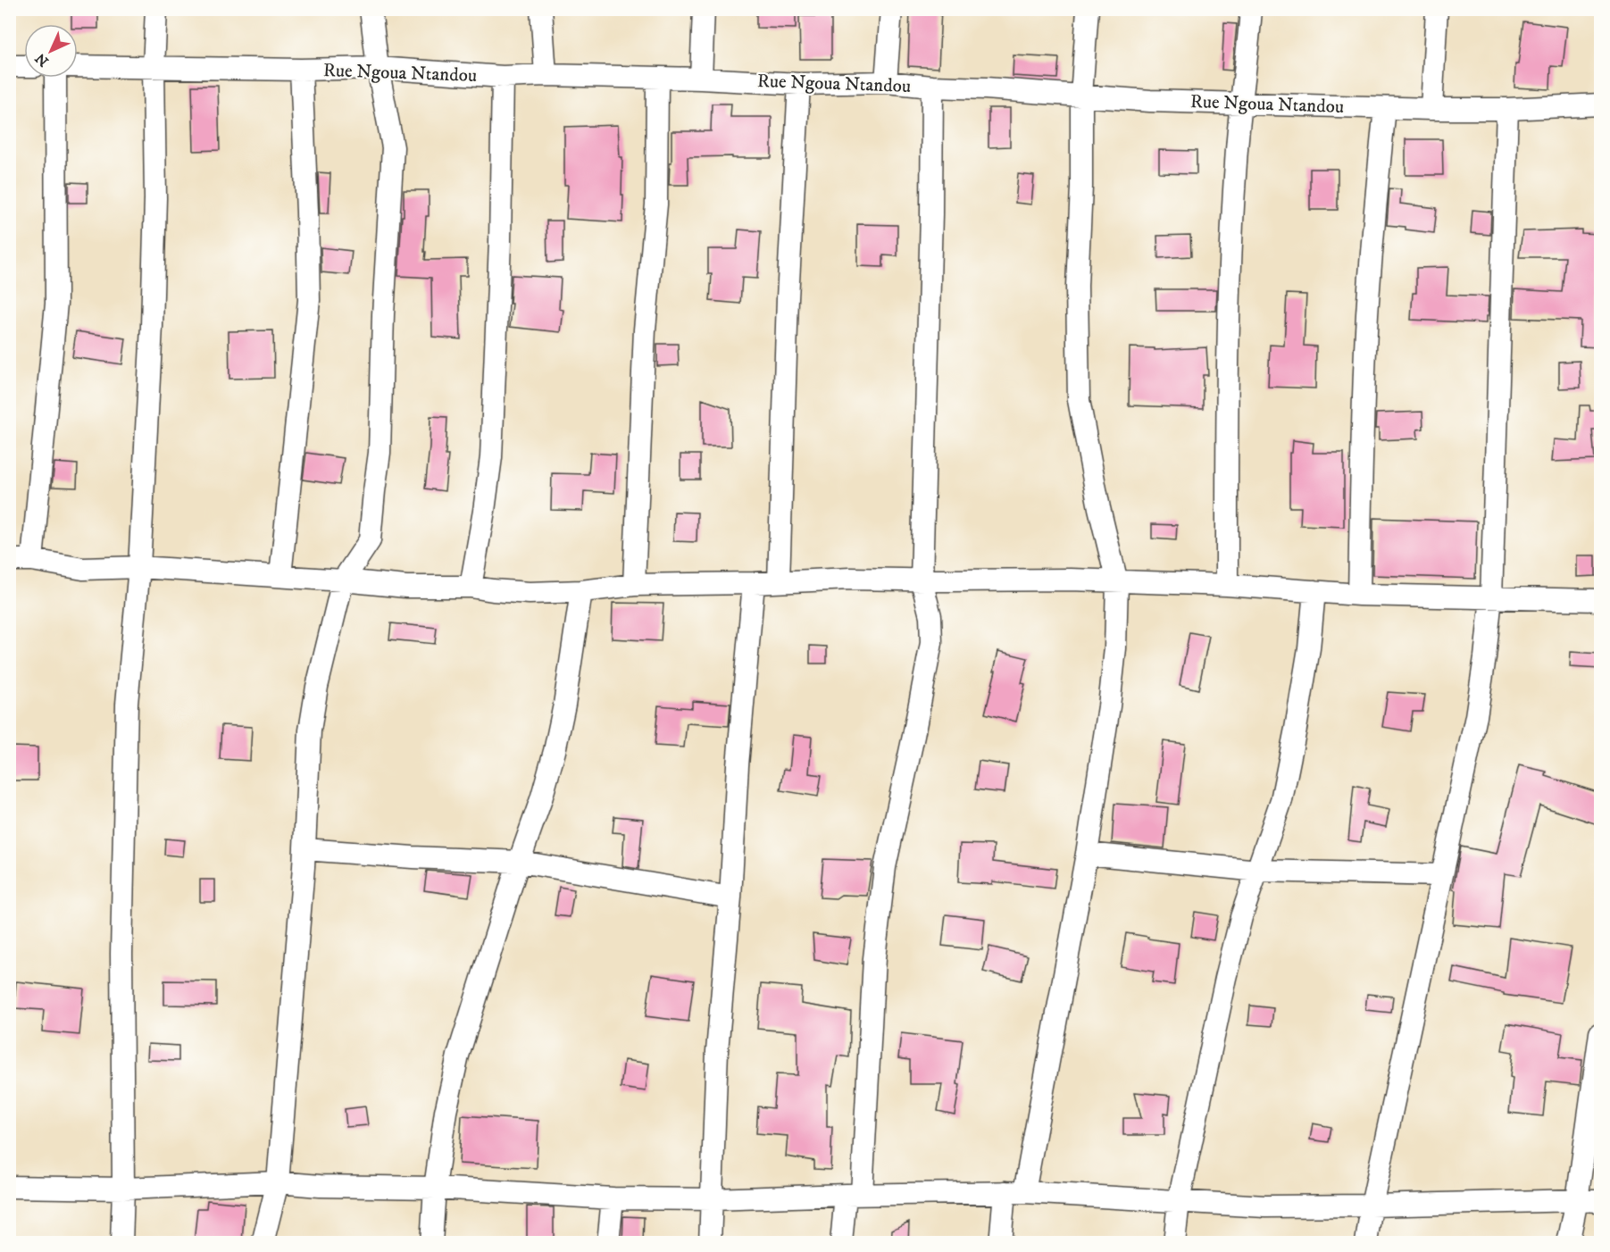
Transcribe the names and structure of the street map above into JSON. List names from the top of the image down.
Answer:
{
  "streets": {
    "street": ["Rue Ngoua Ntandou"]
  },
  "north": "bottom left"
}
